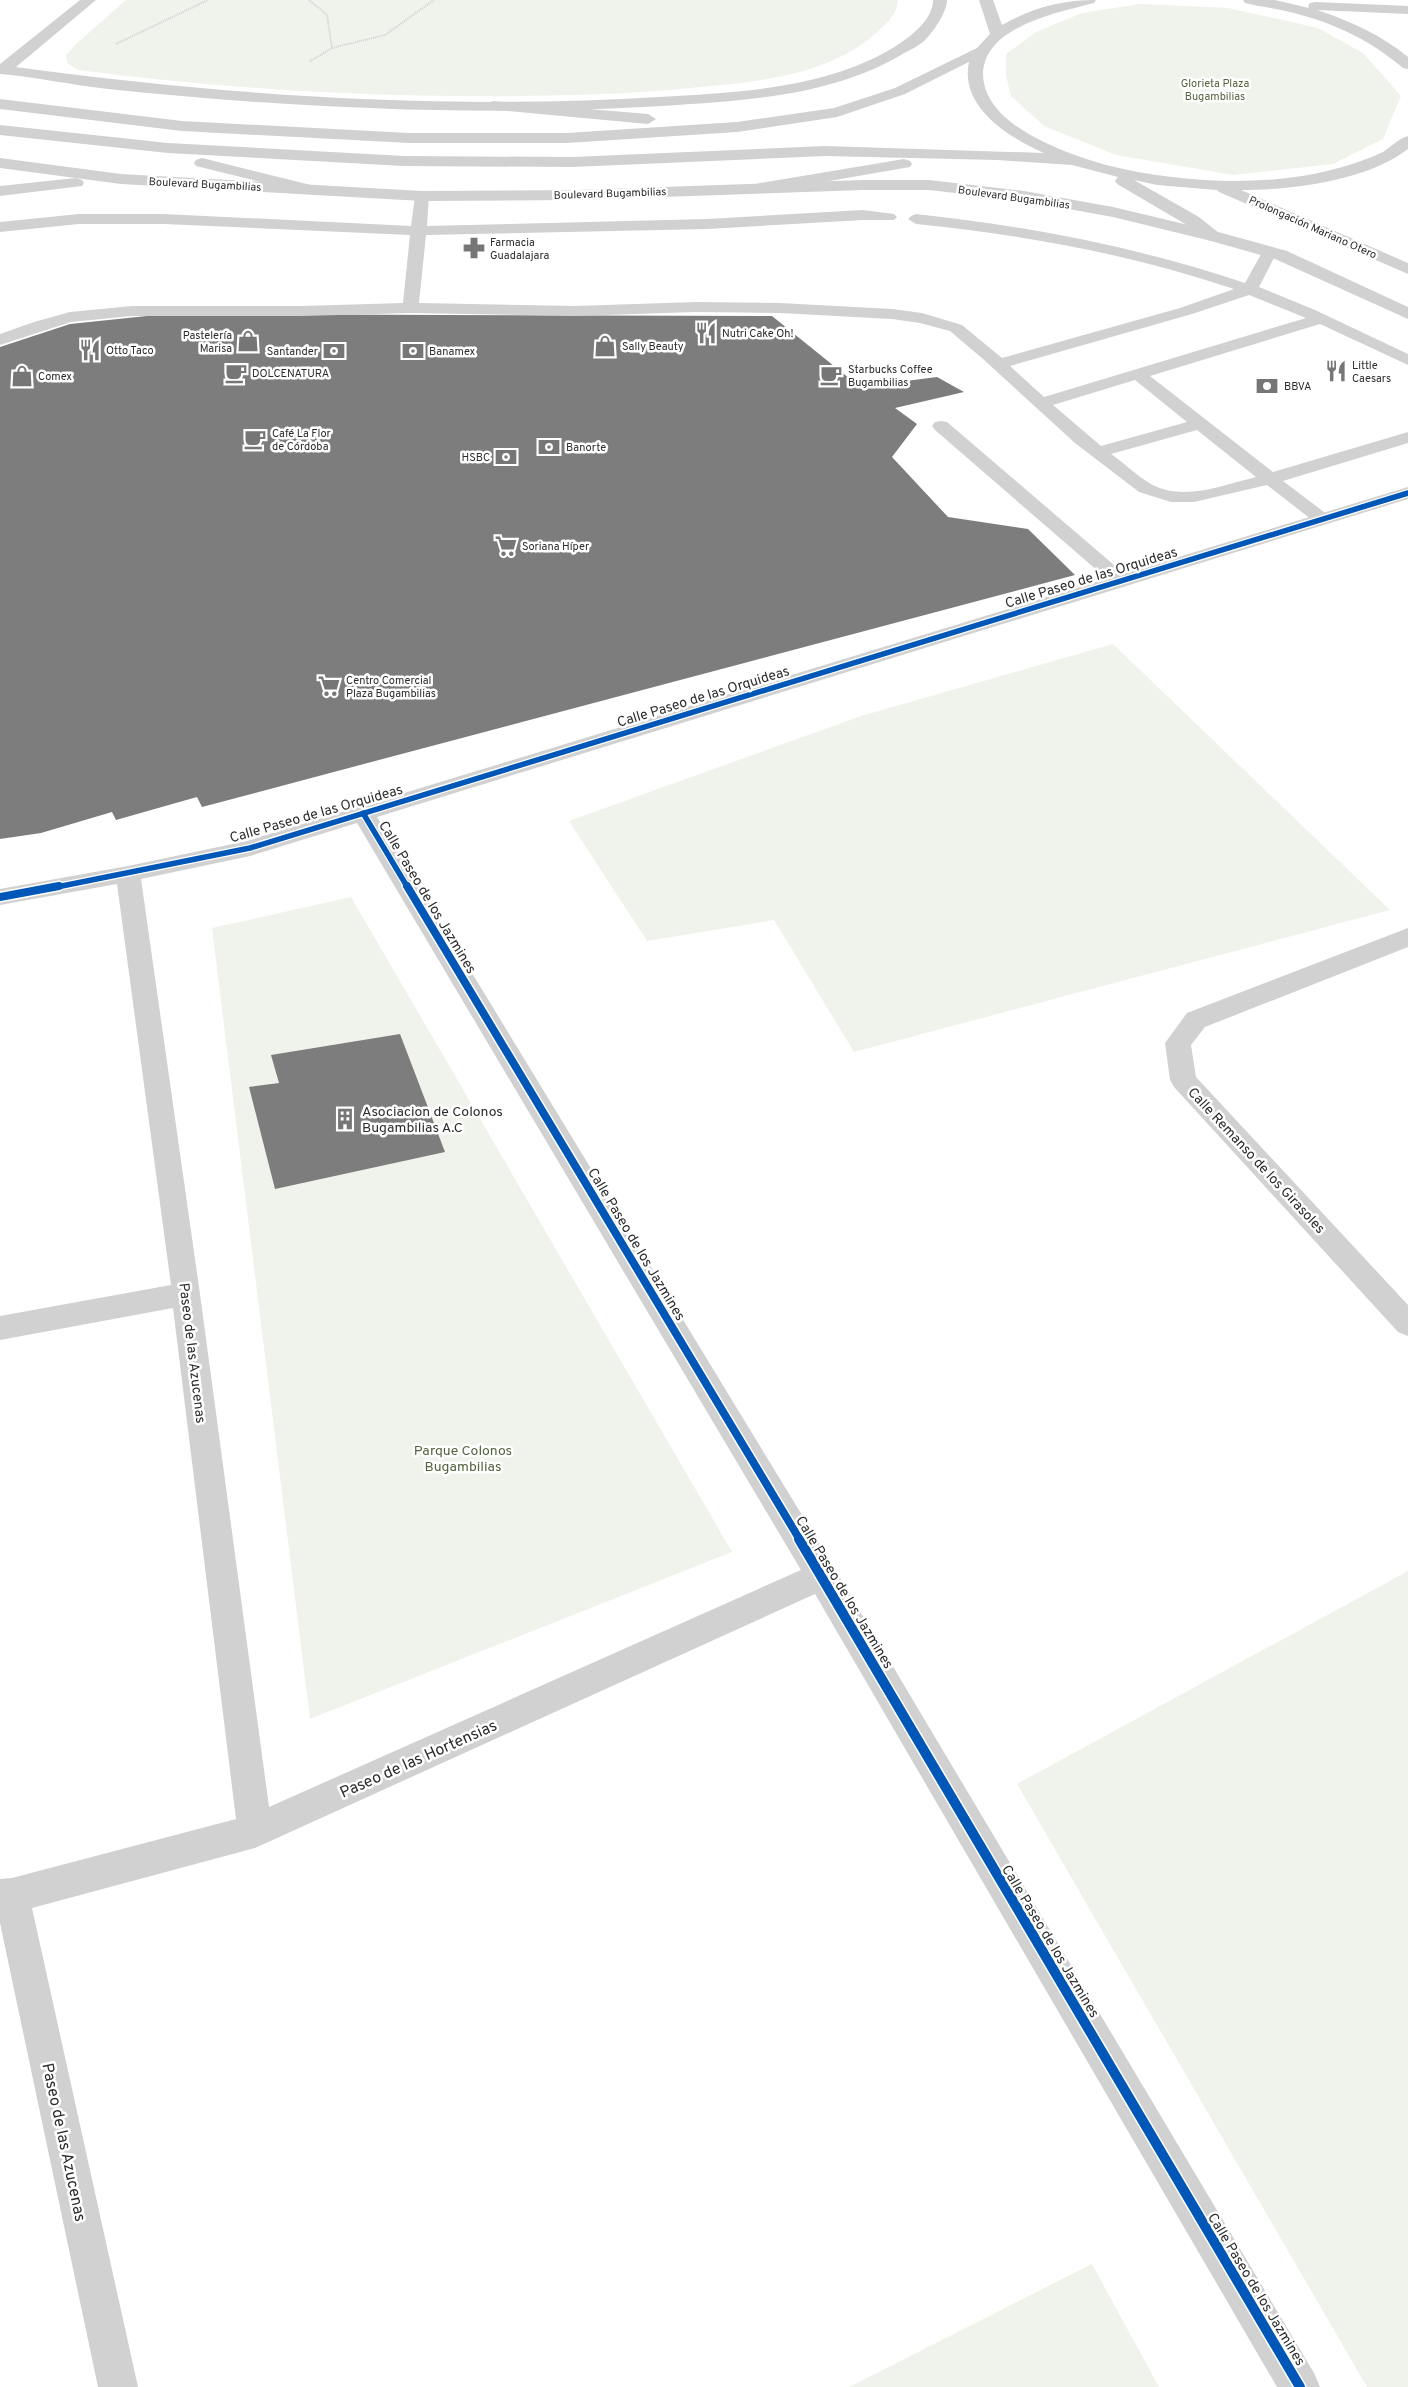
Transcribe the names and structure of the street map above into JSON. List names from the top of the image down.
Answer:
{
  "streets": {
    "street": [
      "Boulevard Bugambilias",
      "Prolongación Mariano Otero",
      "Calle Paseo de las Orquideas",
      "Calle Paseo de los Jazmines",
      "Calle Remanso de los Girasoles",
      "Paseo de las Azucenas",
      "Paseo de las Hortensias"
    ]
  },
  "crossings": [
    ["Calle Paseo de las Orquideas", "Calle Paseo de los Jazmines"],
    ["Calle Paseo de las Orquideas", "Paseo de las Azucenas"],
    ["Calle Paseo de los Jazmines", "Paseo de las Hortensias"],
    ["Paseo de las Azucenas", "Paseo de las Hortensias"]
  ],
  "parks": ["Glorieta Plaza Bugambilias", "Parque Colonos Bugambilias"],
  "places": {
    "pharmacy": ["Farmacia Guadalajara"],
    "restaurant": ["Nutri Cake Oh!", "Otto Taco", "Little Caesars"],
    "shop": ["Pastelería Marisa", "Sally Beauty", "Comex"],
    "bank": [
      "Santander",
      "Banamex",
      "BBVA",
      "Banorte",
      "HSBC"
    ],
    "cafe": ["DOLCENATURA", "Starbucks Coffee Bugambilias", "Café La Flor de Córdoba"],
    "supermarket": ["Soriana Híper", "Centro Comercial Plaza Bugambilias"],
    "building": ["Asociacion de Colonos Bugambilias A.C"]
  }
}
